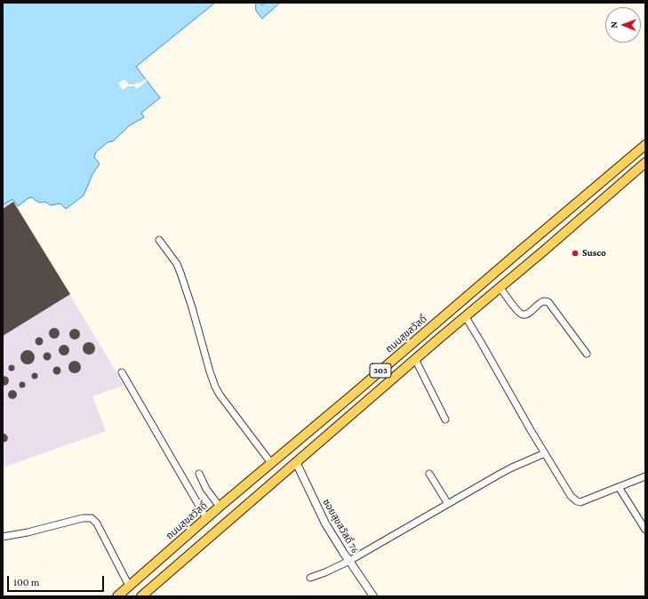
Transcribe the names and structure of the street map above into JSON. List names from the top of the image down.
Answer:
{
  "streets": {
    "main road": ["ถนนสุขสวัสดิ์", "303"],
    "street": ["ซอยสุขสวัสดิ์ 76"]
  },
  "crossings": [
    ["303", "ซอยสุขสวัสดิ์ 76"]
  ],
  "places": ["Susco"],
  "scale_bar": "100 m",
  "north": "left"
}
